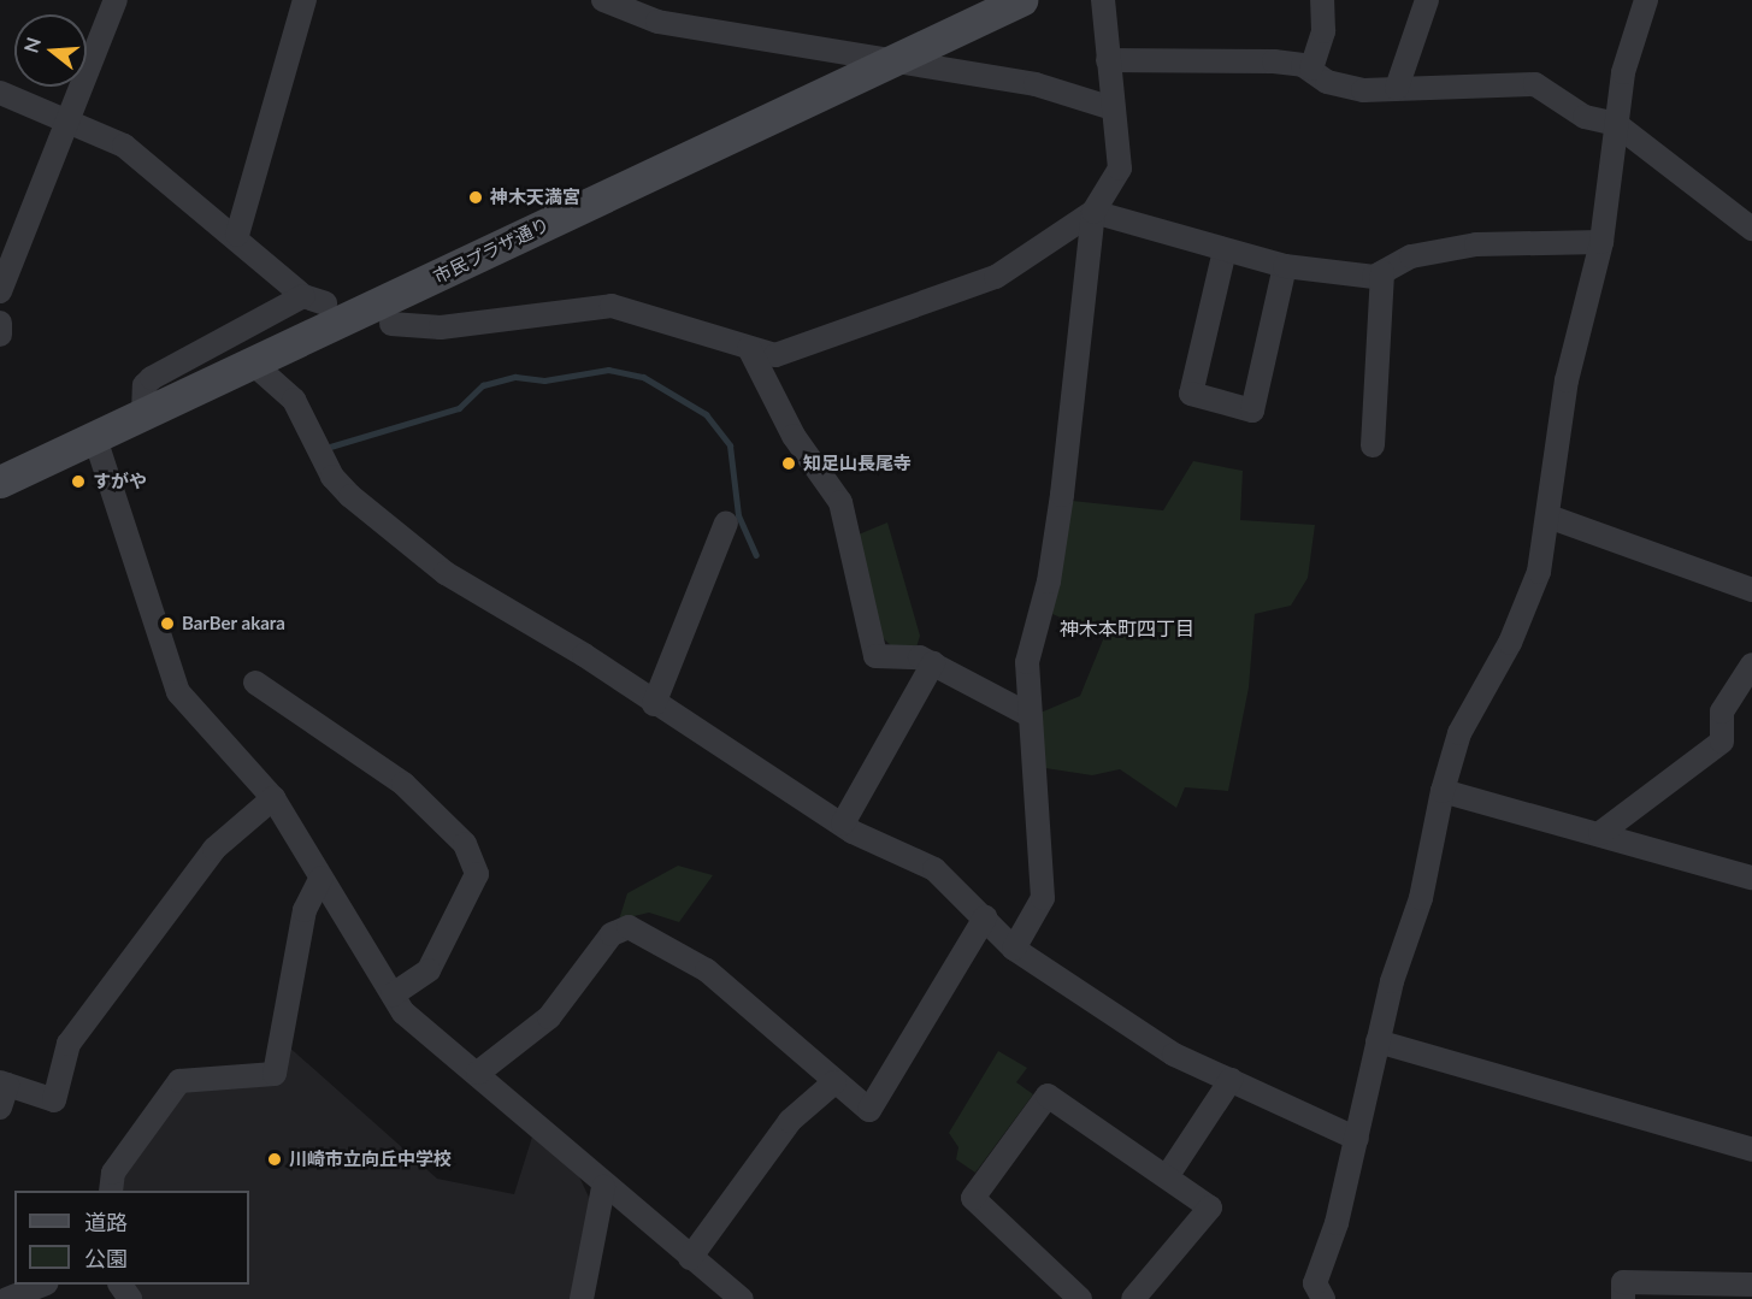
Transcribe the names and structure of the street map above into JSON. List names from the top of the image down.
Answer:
{
  "streets": {
    "street": ["市民プラザ通り"]
  },
  "districts": ["神木本町四丁目"],
  "places": [
    "神木天満宮",
    "知足山長尾寺",
    "すがや",
    "BarBer akara",
    "川崎市立向丘中学校"
  ],
  "legend": ["道路", "公園"],
  "north": "left"
}
